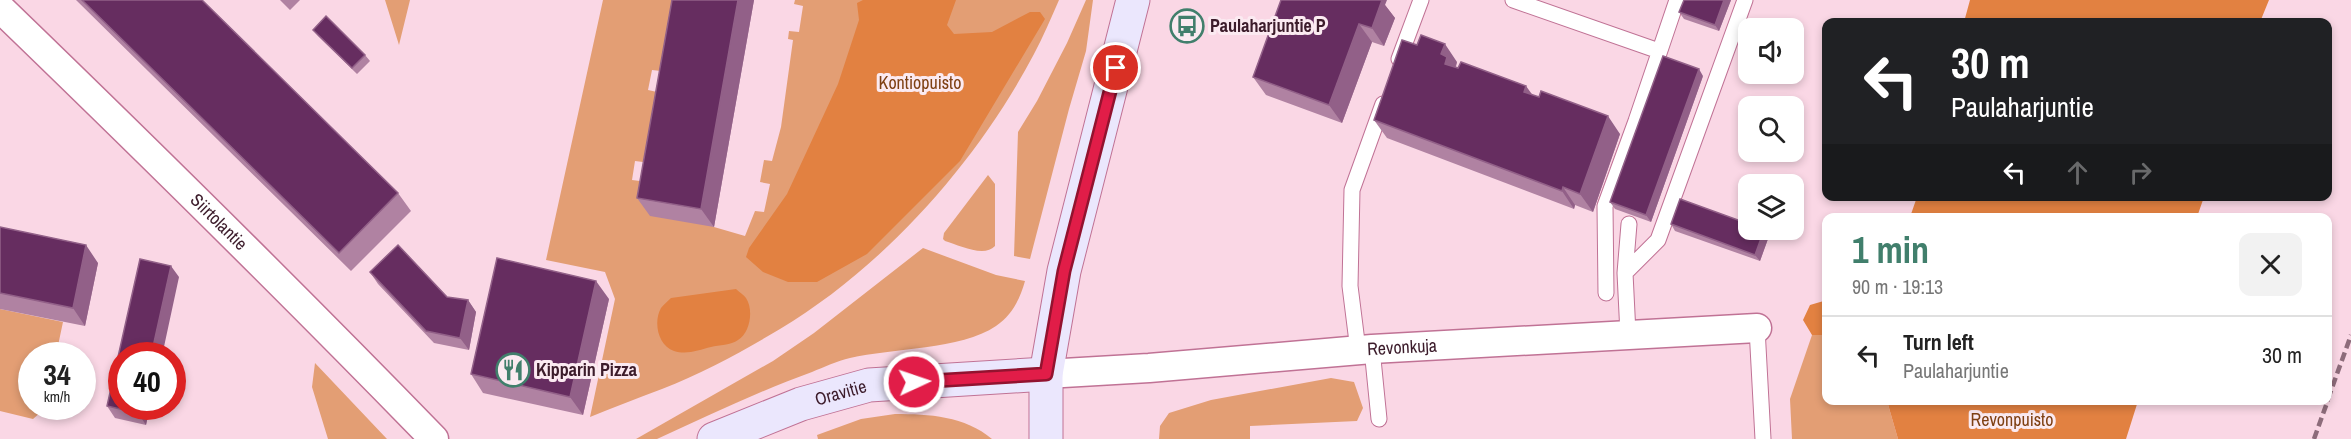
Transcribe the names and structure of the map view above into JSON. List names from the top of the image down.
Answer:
{
  "streets": {
    "street": ["Siirtolantie", "Revonkuja", "Oravitie"]
  },
  "crossings": [
    ["Revonkuja", "Oravitie"]
  ],
  "parks": ["Kontiopuisto", "Revonpuisto"],
  "places": {
    "bus stop": ["Paulaharjuntie P"],
    "restaurant": ["Kipparin Pizza"]
  },
  "page": {
    "turn": ["30 m", "Paulaharjuntie"],
    "heading": ["1 min", "90 m · 19:13"],
    "list": [
      {
        "name": "Turn left",
        "note": "Paulaharjuntie",
        "value": "30 m"
      }
    ],
    "speed": "34 km/h",
    "limit": "40"
  }
}
